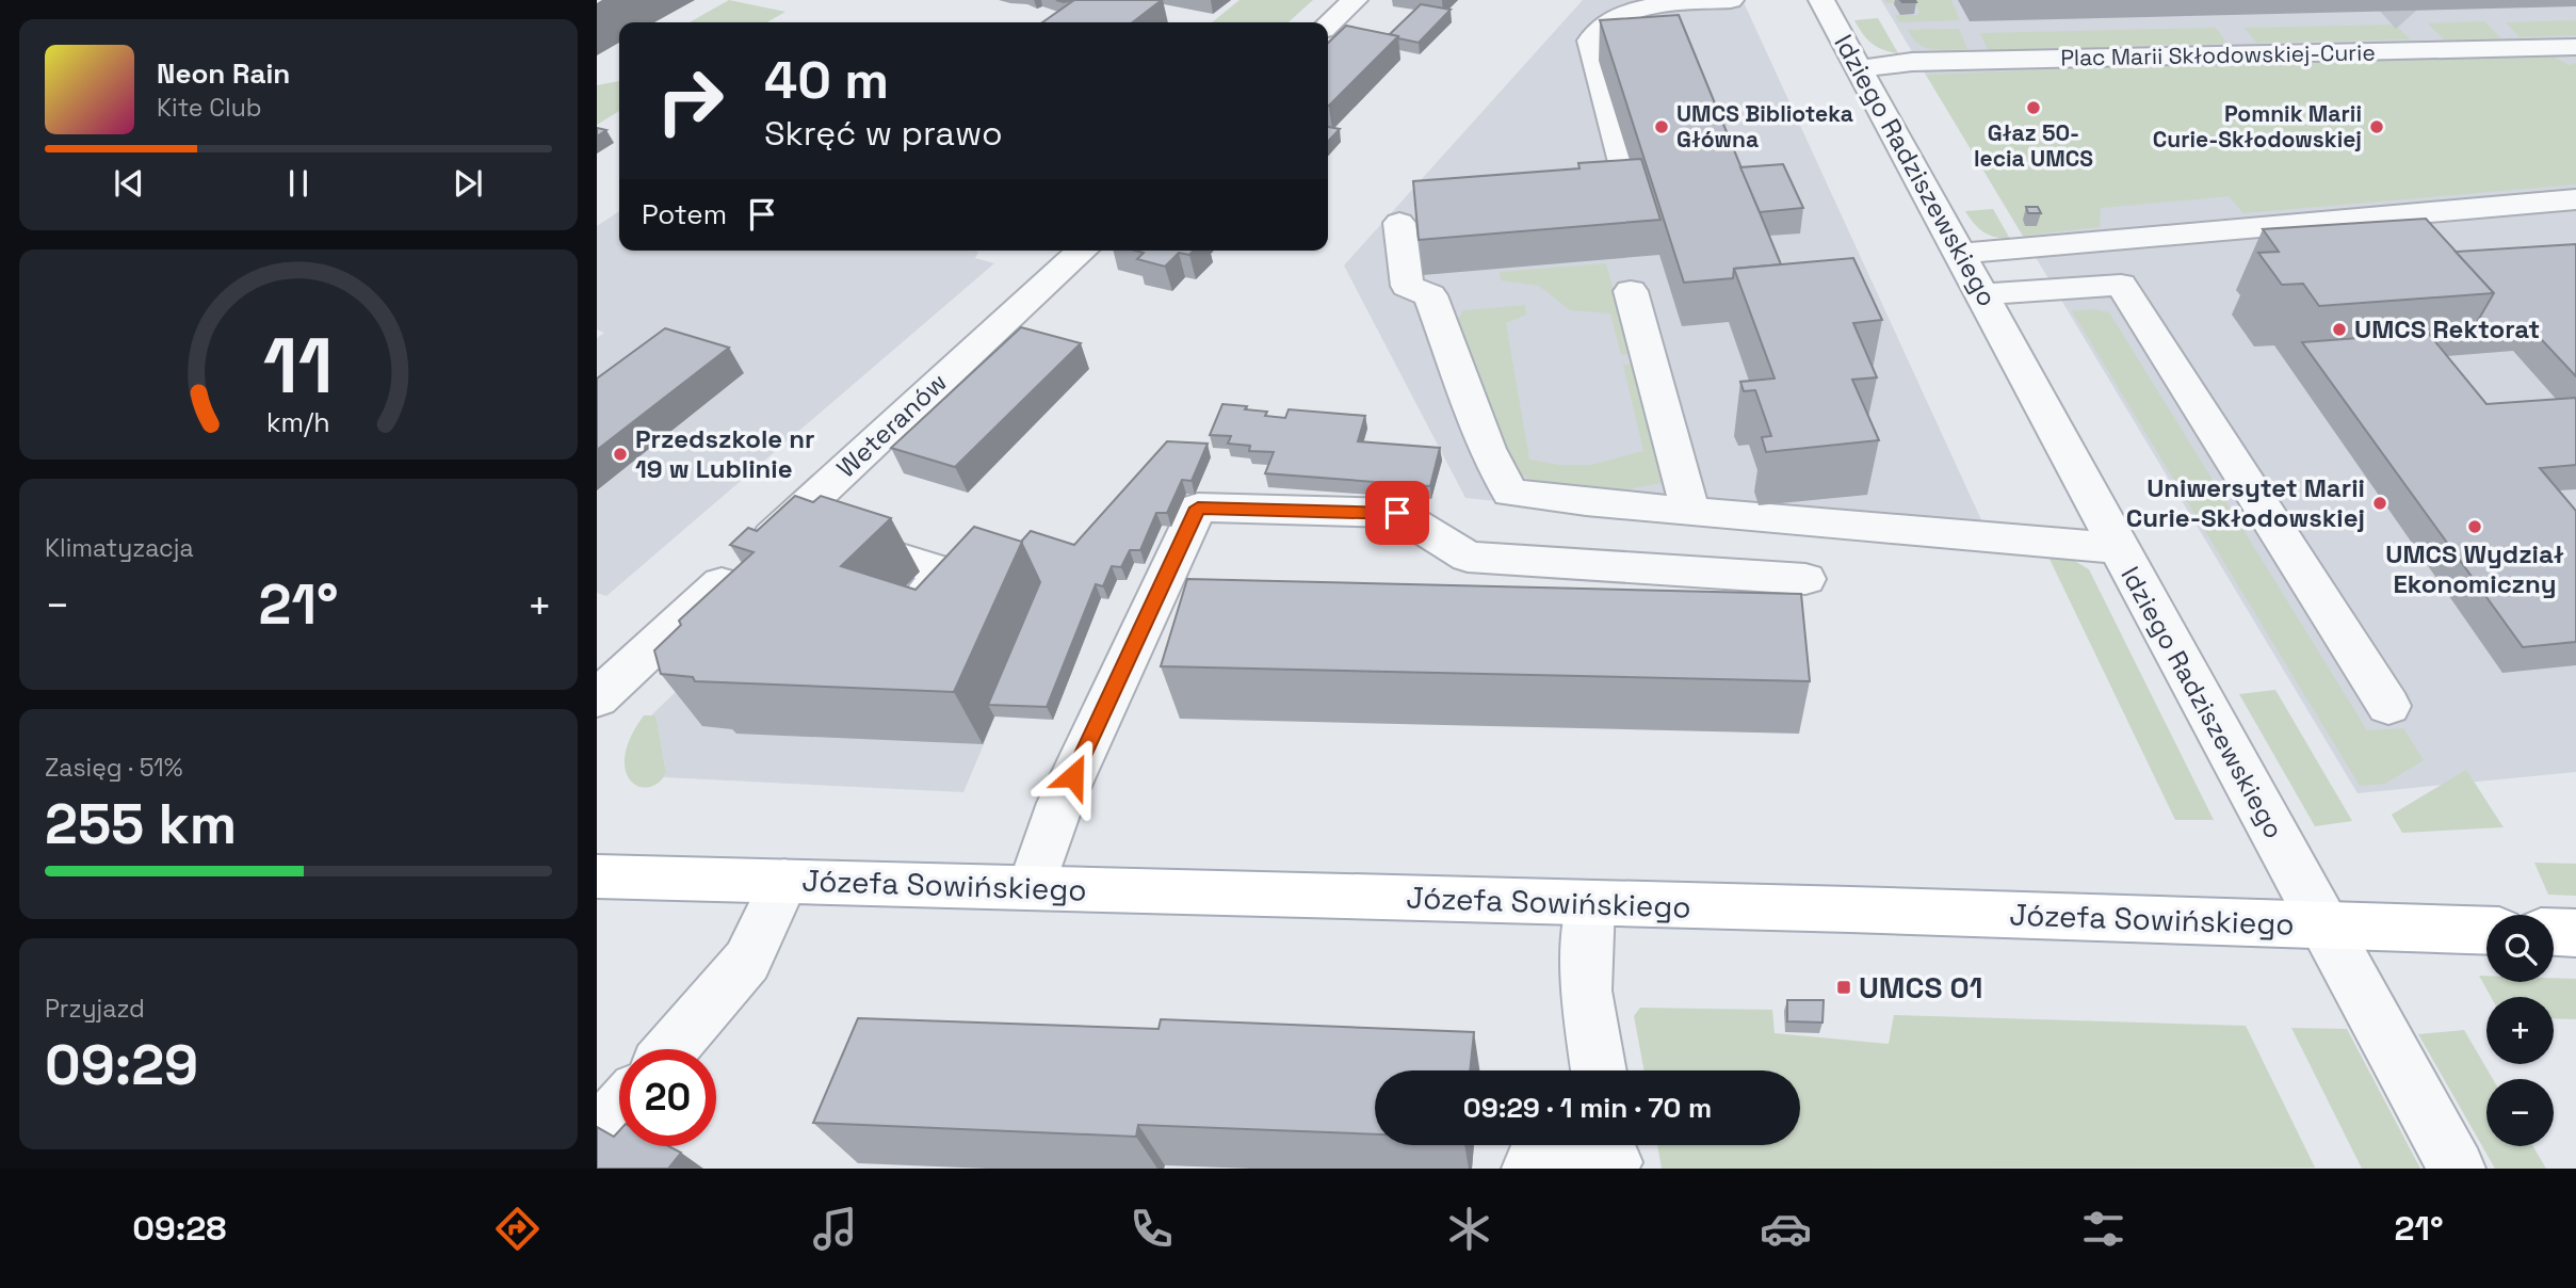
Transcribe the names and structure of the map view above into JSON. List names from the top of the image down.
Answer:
{
  "streets": {
    "main road": ["Józefa Sowińskiego"],
    "street": ["Plac Marii Skłodowskiej-Curie", "Idziego Radziszewskiego", "Weteranów"]
  },
  "crossings": [
    ["Plac Marii Skłodowskiej-Curie", "Idziego Radziszewskiego"],
    ["Idziego Radziszewskiego", "Józefa Sowińskiego"]
  ],
  "places": {
    "other": [
      "Głaz 50- lecia UMCS",
      "UMCS Biblioteka Główna",
      "Pomnik Marii Curie-Skłodowskiej",
      "UMCS Rektorat",
      "Przedszkole nr 19 w Lublinie",
      "Uniwersytet Marii Curie-Skłodowskiej",
      "UMCS Wydział Ekonomiczny"
    ],
    "transit": ["UMCS 01"]
  },
  "page": {
    "turn": ["40 m", "Skręć w prawo"],
    "song": ["Neon Rain", "Kite Club"],
    "then": "Potem",
    "tile": [
      "Klimatyzacja",
      ["Zasięg · 51%", "255 km"],
      ["Przyjazd", "09:29"]
    ],
    "heat": ["−", "21°", "+"],
    "map_buttons": ["+", "−"],
    "limit": "20",
    "trip": "09:29 · 1 min · 70 m",
    "tabs": ["09:28", "21°"],
    "gauge": ["11", "km/h"]
  }
}
